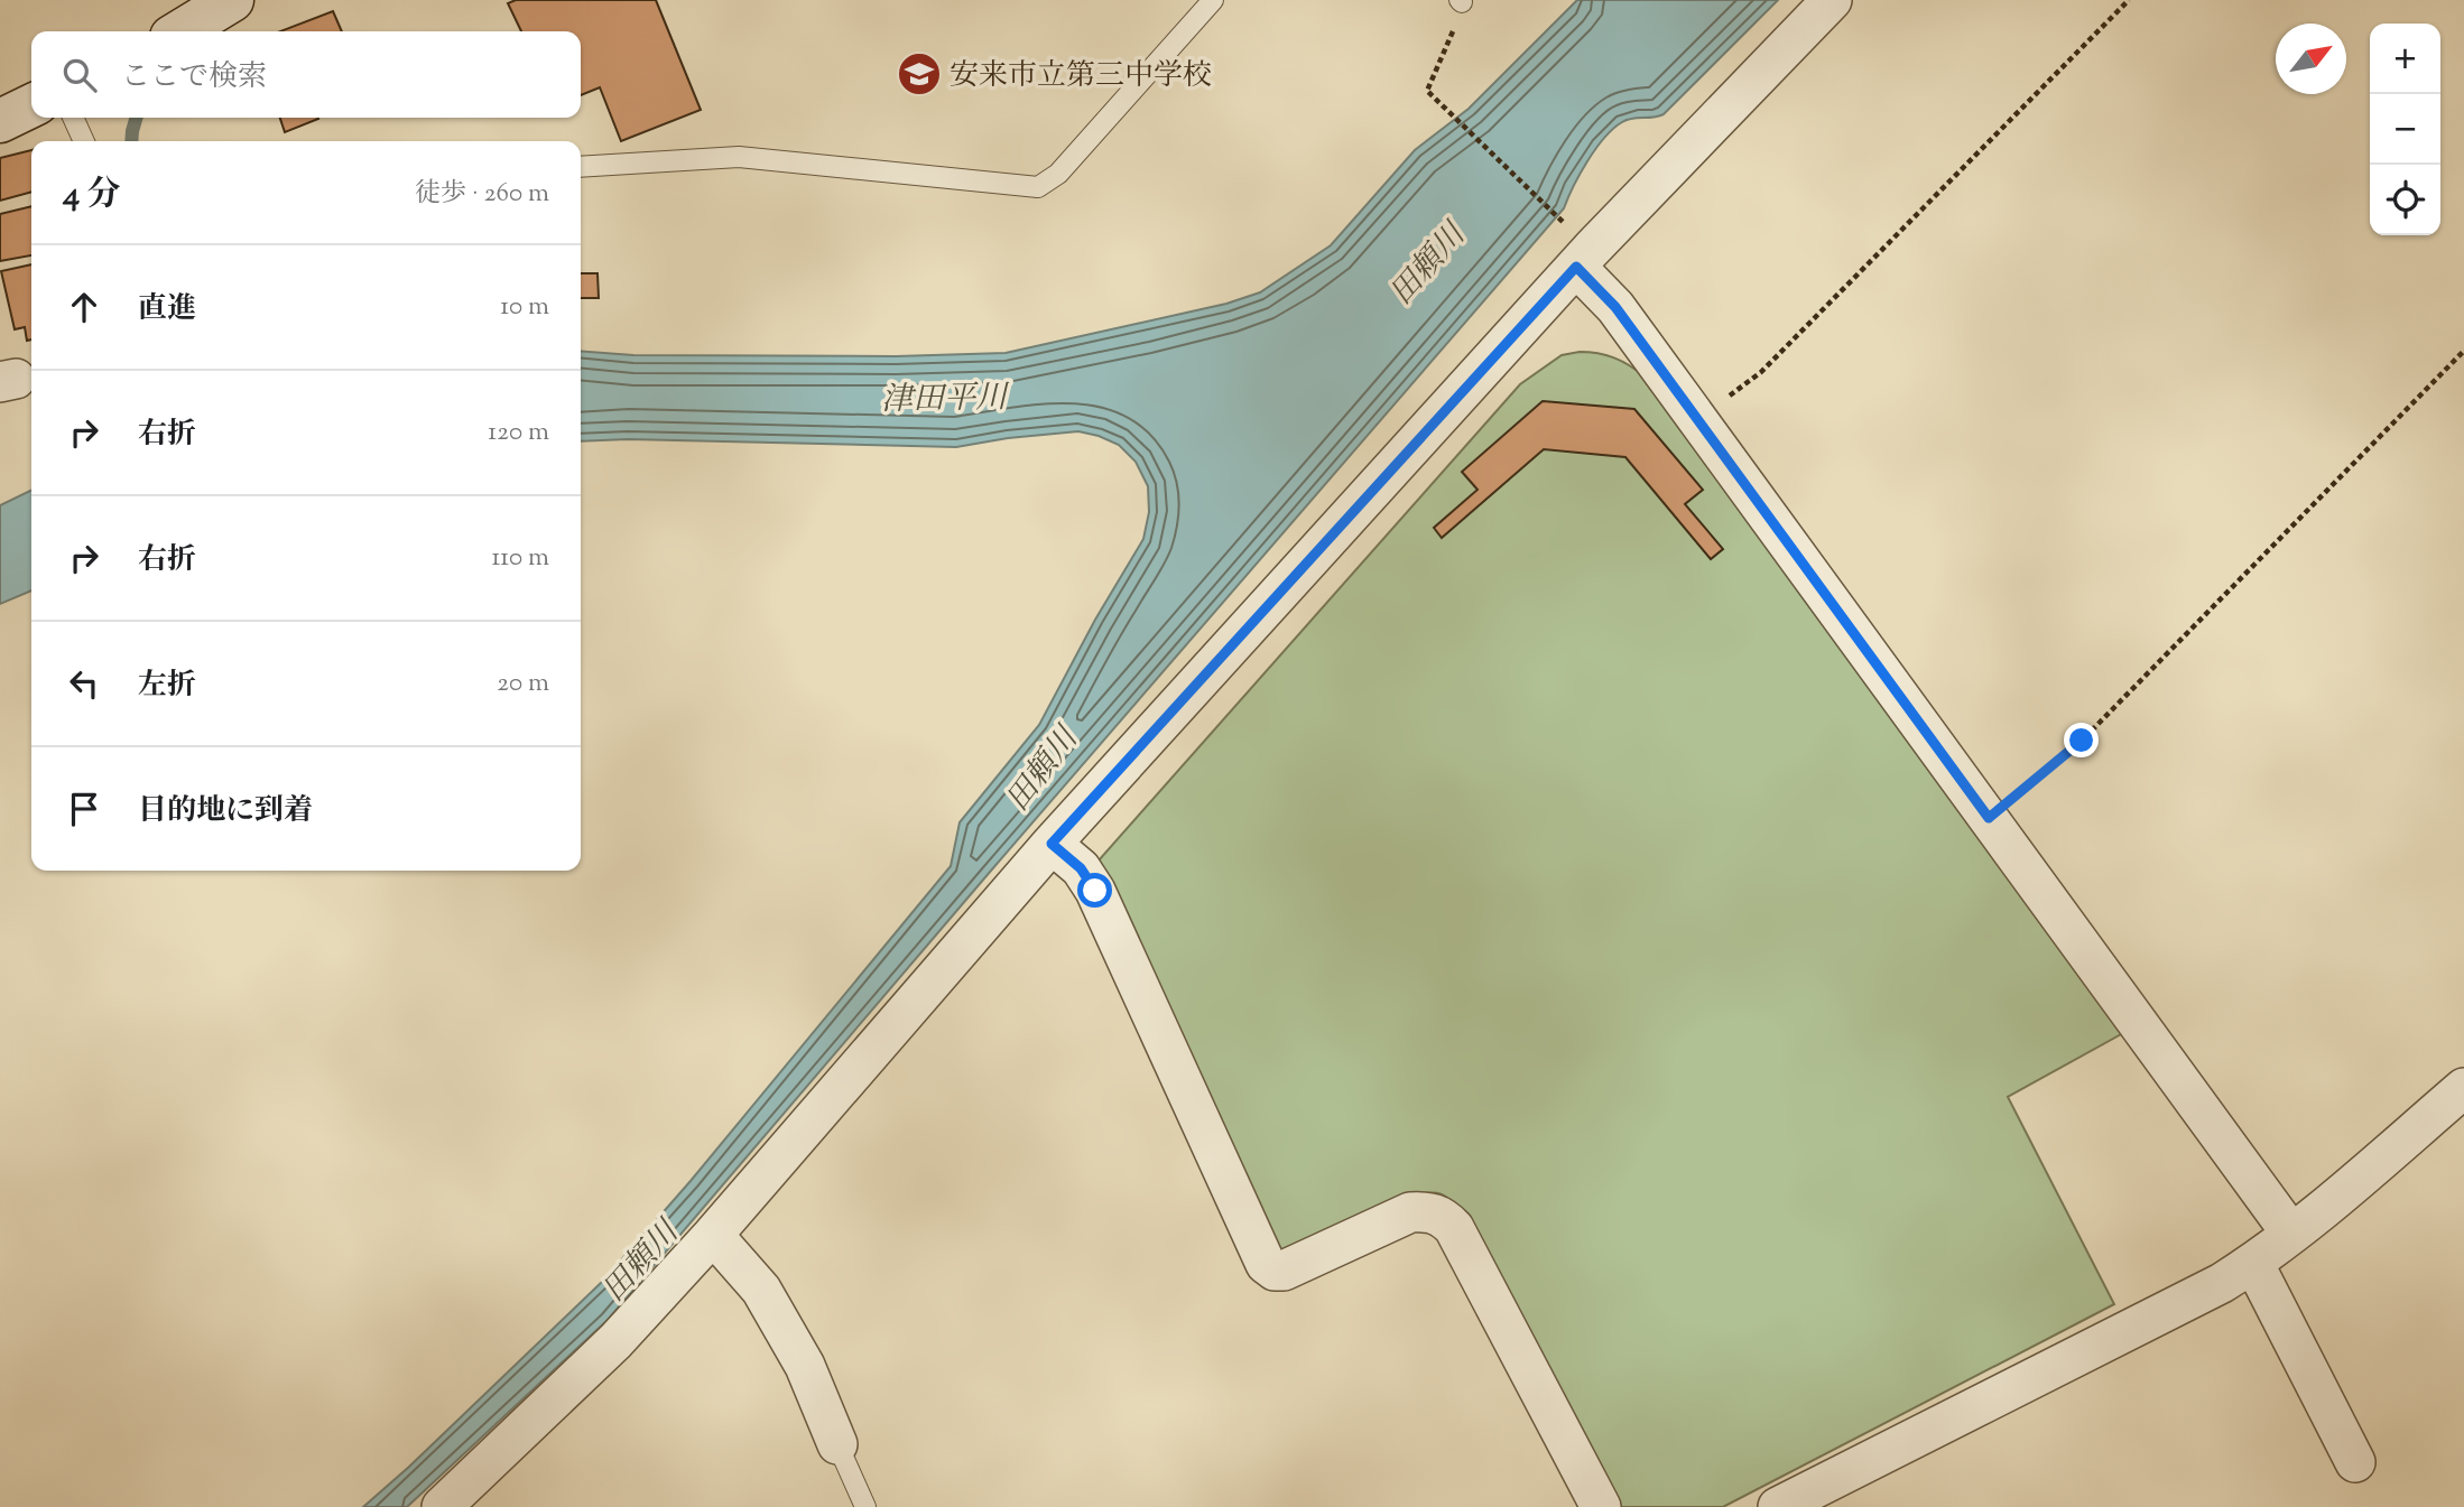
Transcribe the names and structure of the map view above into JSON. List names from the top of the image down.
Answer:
{
  "water": ["田頼川", "津田平川"],
  "places": {
    "school or university": ["安来市立第三中学校"]
  },
  "north": "top right",
  "page": {
    "map_buttons": ["+", "−"],
    "search": "ここで検索",
    "heading": ["4 分", "徒歩 · 260 m"],
    "list": [
      ["直進", "10 m"],
      ["右折", "120 m"],
      ["右折", "110 m"],
      ["左折", "20 m"],
      "目的地に到着"
    ]
  }
}
